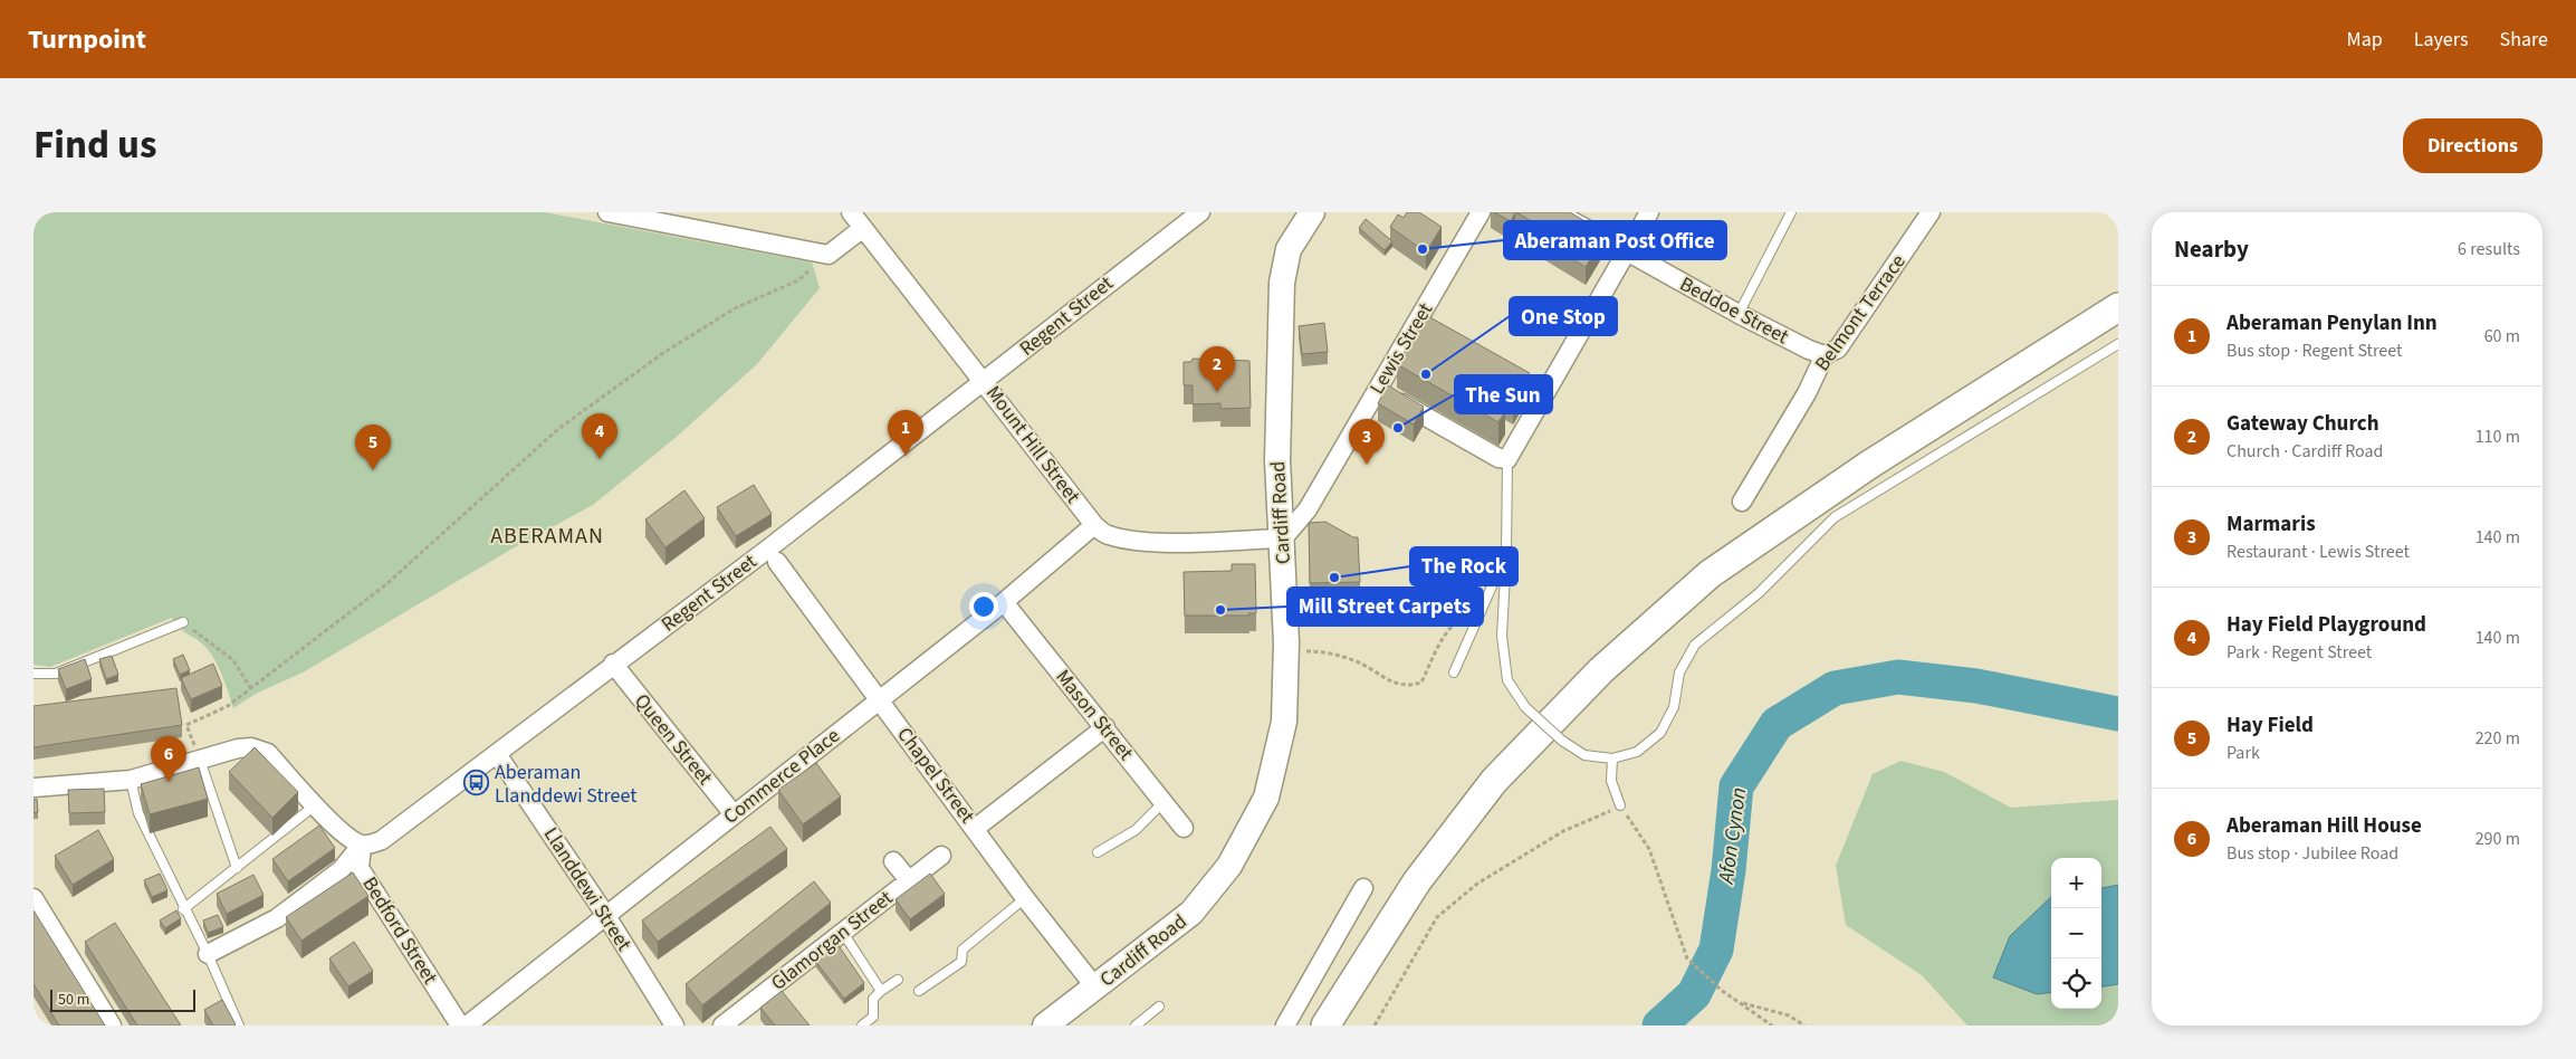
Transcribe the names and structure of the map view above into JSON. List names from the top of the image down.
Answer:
{
  "streets": {
    "main road": ["Cardiff Road"],
    "street": [
      "Beddoe Street",
      "Belmont Terrace",
      "Regent Street",
      "Lewis Street",
      "Mount Hill Street",
      "Mason Street",
      "Queen Street",
      "Chapel Street",
      "Commerce Place",
      "Llanddewi Street",
      "Bedford Street",
      "Glamorgan Street"
    ]
  },
  "crossings": [
    ["Beddoe Street", "Belmont Terrace"],
    ["Regent Street", "Mount Hill Street"],
    ["Regent Street", "Queen Street"],
    ["Regent Street", "Llanddewi Street"],
    ["Regent Street", "Bedford Street"],
    ["Lewis Street", "Mount Hill Street"],
    ["Lewis Street", "Cardiff Road"],
    ["Mount Hill Street", "Cardiff Road"],
    ["Mount Hill Street", "Commerce Place"],
    ["Cardiff Road", "Chapel Street"],
    ["Mason Street", "Commerce Place"],
    ["Queen Street", "Commerce Place"],
    ["Chapel Street", "Commerce Place"],
    ["Commerce Place", "Llanddewi Street"]
  ],
  "districts": ["ABERAMAN"],
  "water": ["Afon Cynon"],
  "places": {
    "other": [
      "Aberaman Post Office",
      "One Stop",
      "The Sun",
      "The Rock",
      "Mill Street Carpets"
    ],
    "bus stop": ["Aberaman Llanddewi Street"]
  },
  "scale_bar": "50 m",
  "page": {
    "header": "Turnpoint",
    "nav": ["Map", "Layers", "Share"],
    "title": "Find us",
    "buttons": "Directions",
    "heading": ["Nearby", "6 results"],
    "list": [
      {
        "mark": "1",
        "name": "Aberaman Penylan Inn",
        "note": "Bus stop · Regent Street",
        "value": "60 m"
      },
      {
        "mark": "2",
        "name": "Gateway Church",
        "note": "Church · Cardiff Road",
        "value": "110 m"
      },
      {
        "mark": "3",
        "name": "Marmaris",
        "note": "Restaurant · Lewis Street",
        "value": "140 m"
      },
      {
        "mark": "4",
        "name": "Hay Field Playground",
        "note": "Park · Regent Street",
        "value": "140 m"
      },
      {
        "mark": "5",
        "name": "Hay Field",
        "note": "Park",
        "value": "220 m"
      },
      {
        "mark": "6",
        "name": "Aberaman Hill House",
        "note": "Bus stop · Jubilee Road",
        "value": "290 m"
      }
    ],
    "pins": [
      "2",
      "1",
      "4",
      "3",
      "5",
      "6"
    ],
    "map_buttons": ["+", "−"],
    "scale": "50 m"
  }
}
